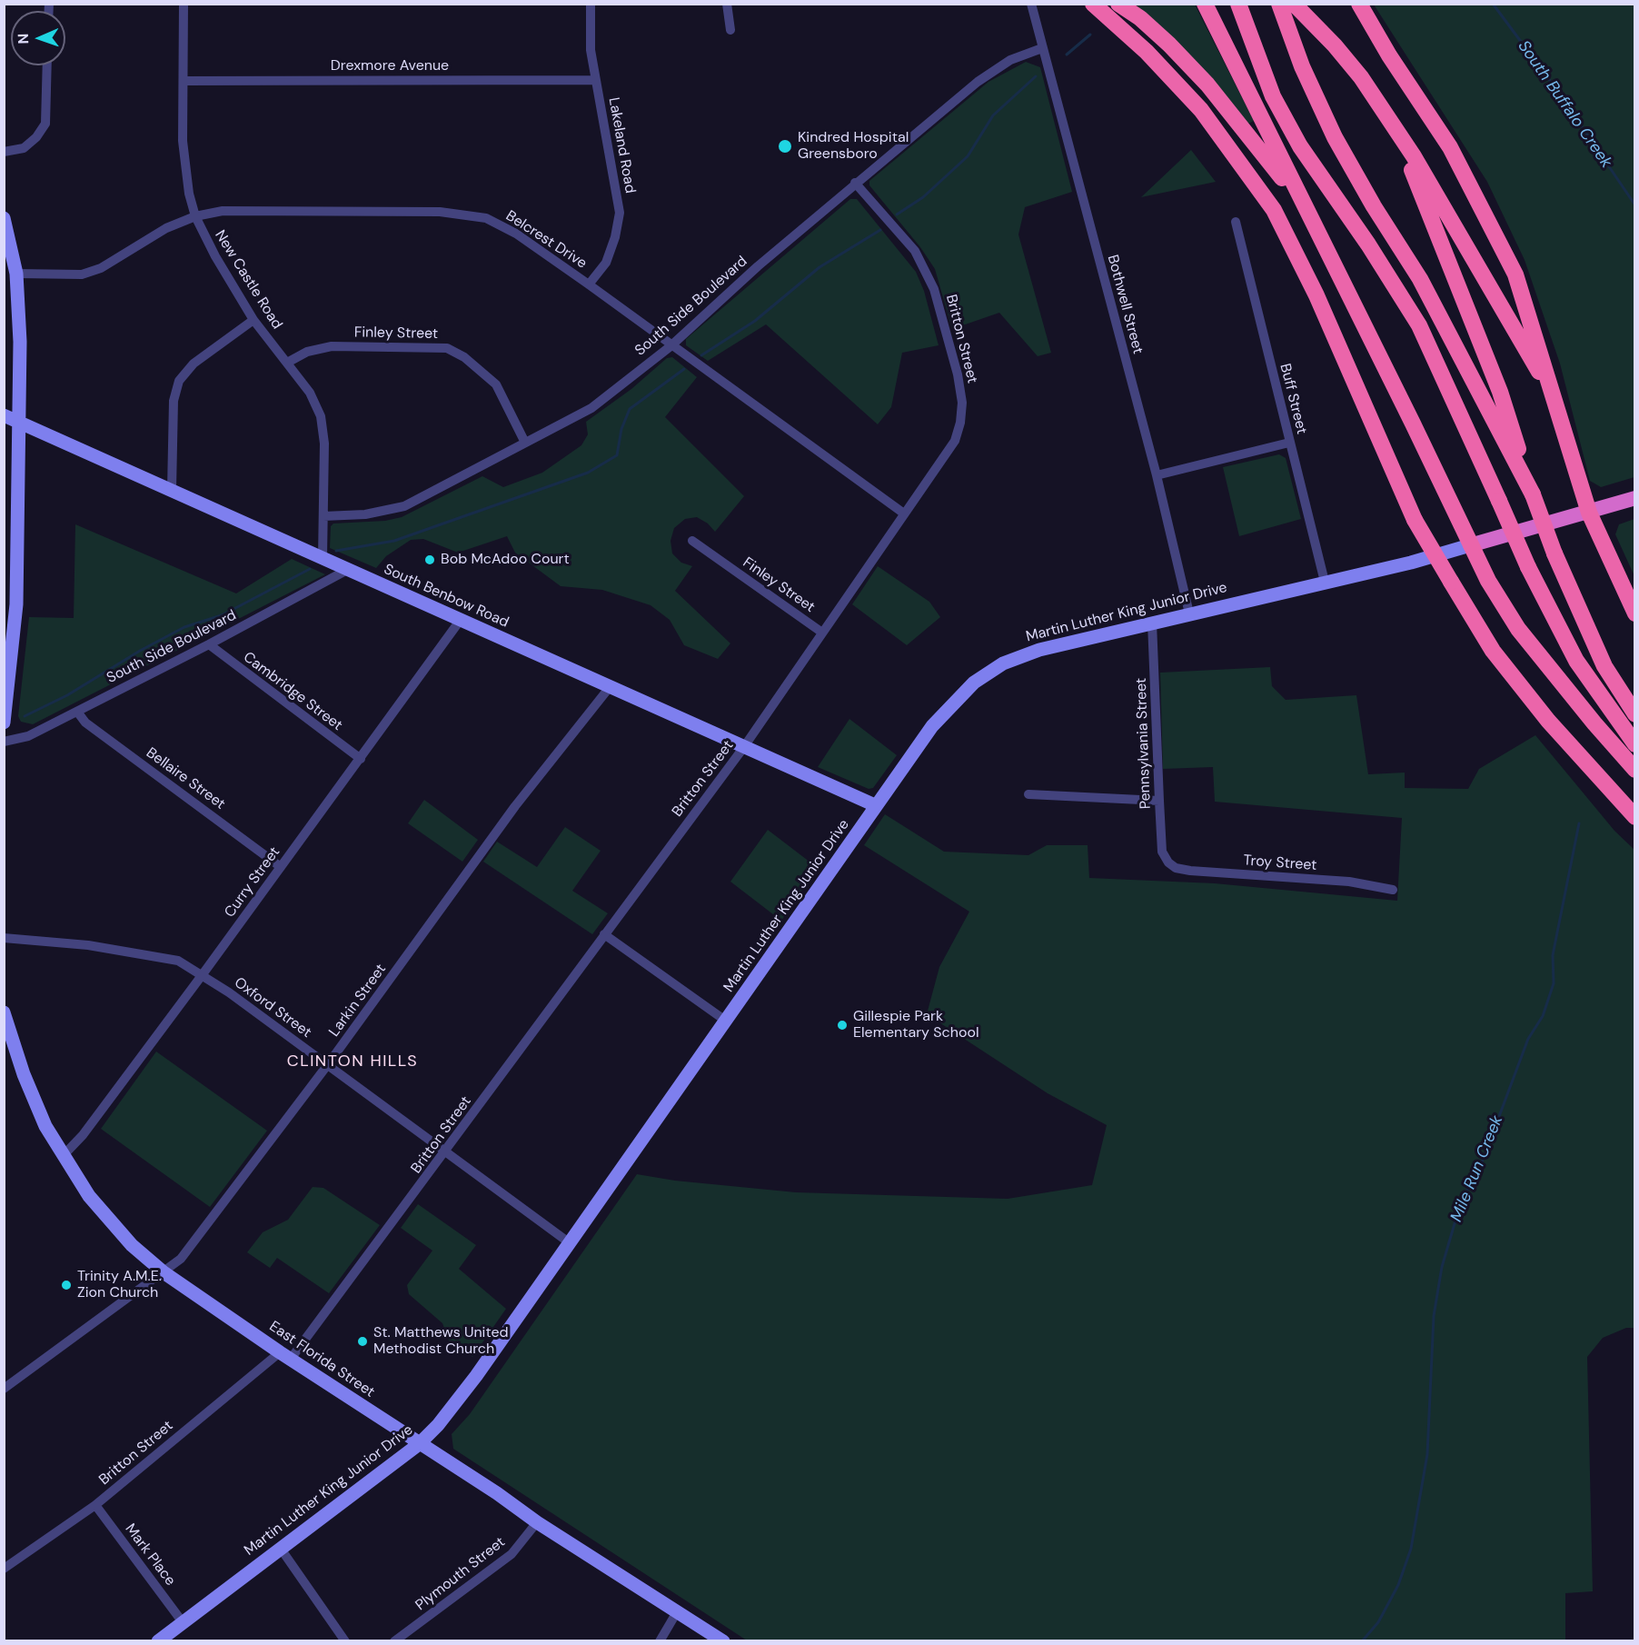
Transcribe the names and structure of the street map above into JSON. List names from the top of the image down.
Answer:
{
  "streets": {
    "highway": ["Martin Luther King Junior Drive"],
    "main road": ["South Benbow Road", "East Florida Street"],
    "street": [
      "Drexmore Avenue",
      "Lakeland Road",
      "Belcrest Drive",
      "New Castle Road",
      "Bothwell Street",
      "South Side Boulevard",
      "Finley Street",
      "Britton Street",
      "Buff Street",
      "Cambridge Street",
      "Pennsylvania Street",
      "Bellaire Street",
      "Troy Street",
      "Curry Street",
      "Larkin Street",
      "Oxford Street",
      "Mark Place",
      "Plymouth Street"
    ]
  },
  "crossings": [
    ["Drexmore Avenue", "Lakeland Road"],
    ["Drexmore Avenue", "New Castle Road"],
    ["Lakeland Road", "Belcrest Drive"],
    ["Belcrest Drive", "New Castle Road"],
    ["Belcrest Drive", "South Side Boulevard"],
    ["Belcrest Drive", "Britton Street"],
    ["New Castle Road", "South Side Boulevard"],
    ["New Castle Road", "Finley Street"],
    ["New Castle Road", "South Benbow Road"],
    ["Bothwell Street", "South Side Boulevard"],
    ["Bothwell Street", "Martin Luther King Junior Drive"],
    ["South Side Boulevard", "Finley Street"],
    ["South Side Boulevard", "Britton Street"],
    ["South Side Boulevard", "South Benbow Road"],
    ["South Side Boulevard", "Cambridge Street"],
    ["South Side Boulevard", "Bellaire Street"],
    ["Finley Street", "Britton Street"],
    ["Britton Street", "South Benbow Road"],
    ["Britton Street", "Oxford Street"],
    ["Britton Street", "East Florida Street"],
    ["Britton Street", "Mark Place"],
    ["Buff Street", "Martin Luther King Junior Drive"],
    ["South Benbow Road", "Martin Luther King Junior Drive"],
    ["South Benbow Road", "Curry Street"],
    ["South Benbow Road", "Larkin Street"],
    ["Martin Luther King Junior Drive", "Pennsylvania Street"],
    ["Martin Luther King Junior Drive", "Oxford Street"],
    ["Martin Luther King Junior Drive", "East Florida Street"],
    ["Martin Luther King Junior Drive", "Mark Place"],
    ["Cambridge Street", "Curry Street"],
    ["Pennsylvania Street", "Troy Street"],
    ["Bellaire Street", "Curry Street"],
    ["Curry Street", "Oxford Street"],
    ["Curry Street", "East Florida Street"],
    ["Larkin Street", "Oxford Street"],
    ["Larkin Street", "East Florida Street"],
    ["East Florida Street", "Plymouth Street"]
  ],
  "districts": ["CLINTON HILLS"],
  "water": ["South Buffalo Creek", "Mile Run Creek"],
  "places": [
    "Kindred Hospital Greensboro",
    "Bob McAdoo Court",
    "Gillespie Park Elementary School",
    "Trinity A.M.E. Zion Church",
    "St. Matthews United Methodist Church"
  ],
  "north": "left"
}
